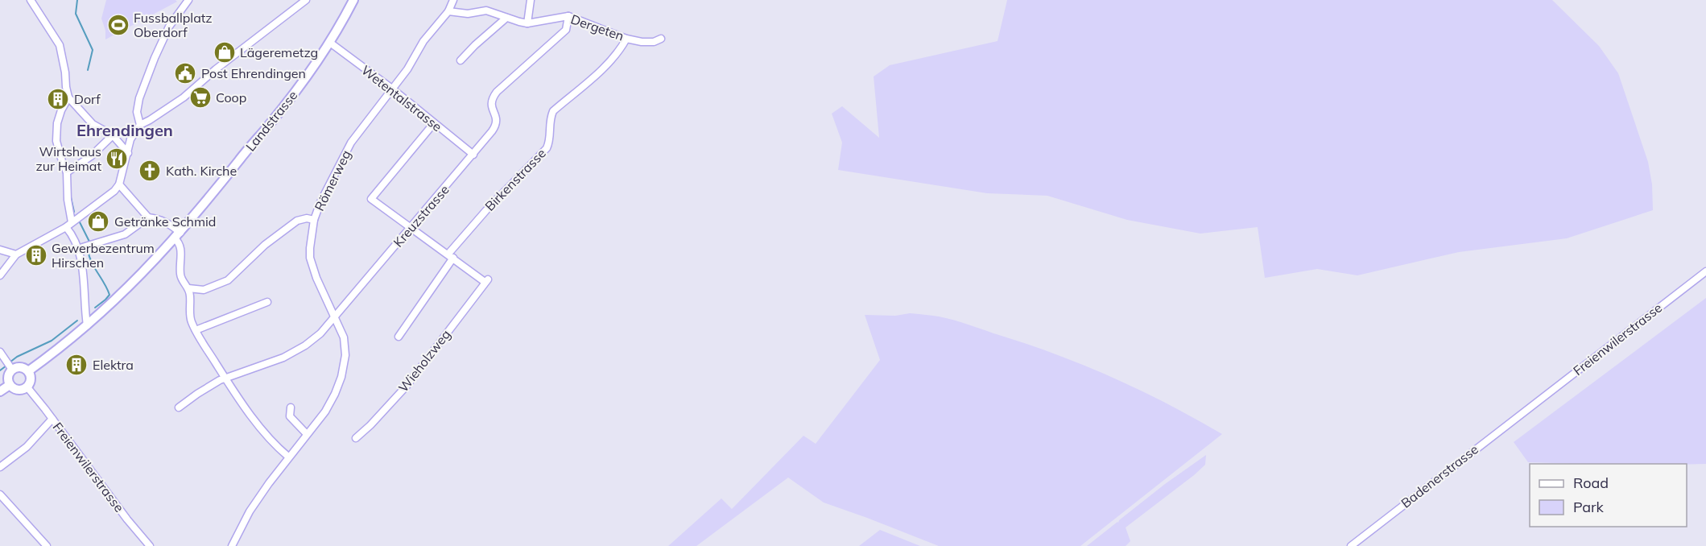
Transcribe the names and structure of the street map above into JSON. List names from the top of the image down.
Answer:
{
  "streets": {
    "main road": ["Landstrasse"],
    "street": [
      "Dergeten",
      "Wetentalstrasse",
      "Birkenstrasse",
      "Römerweg",
      "Kreuzstrasse",
      "Freienwilerstrasse",
      "Wieholzweg",
      "Badenerstrasse"
    ]
  },
  "crossings": [
    ["Dergeten", "Birkenstrasse"],
    ["Dergeten", "Römerweg"],
    ["Dergeten", "Kreuzstrasse"],
    ["Wetentalstrasse", "Landstrasse"],
    ["Wetentalstrasse", "Römerweg"],
    ["Wetentalstrasse", "Kreuzstrasse"],
    ["Landstrasse", "Freienwilerstrasse"],
    ["Birkenstrasse", "Wieholzweg"],
    ["Römerweg", "Kreuzstrasse"],
    ["Freienwilerstrasse", "Badenerstrasse"]
  ],
  "districts": ["Ehrendingen"],
  "places": {
    "sports": ["Fussballplatz Oberdorf"],
    "shop": ["Lägeremetzg", "Getränke Schmid"],
    "public building": ["Post Ehrendingen"],
    "supermarket": ["Coop"],
    "building": ["Dorf", "Gewerbezentrum Hirschen", "Elektra"],
    "restaurant": ["Wirtshaus zur Heimat"],
    "church": ["Kath. Kirche"]
  },
  "legend": ["Road", "Park"]
}
